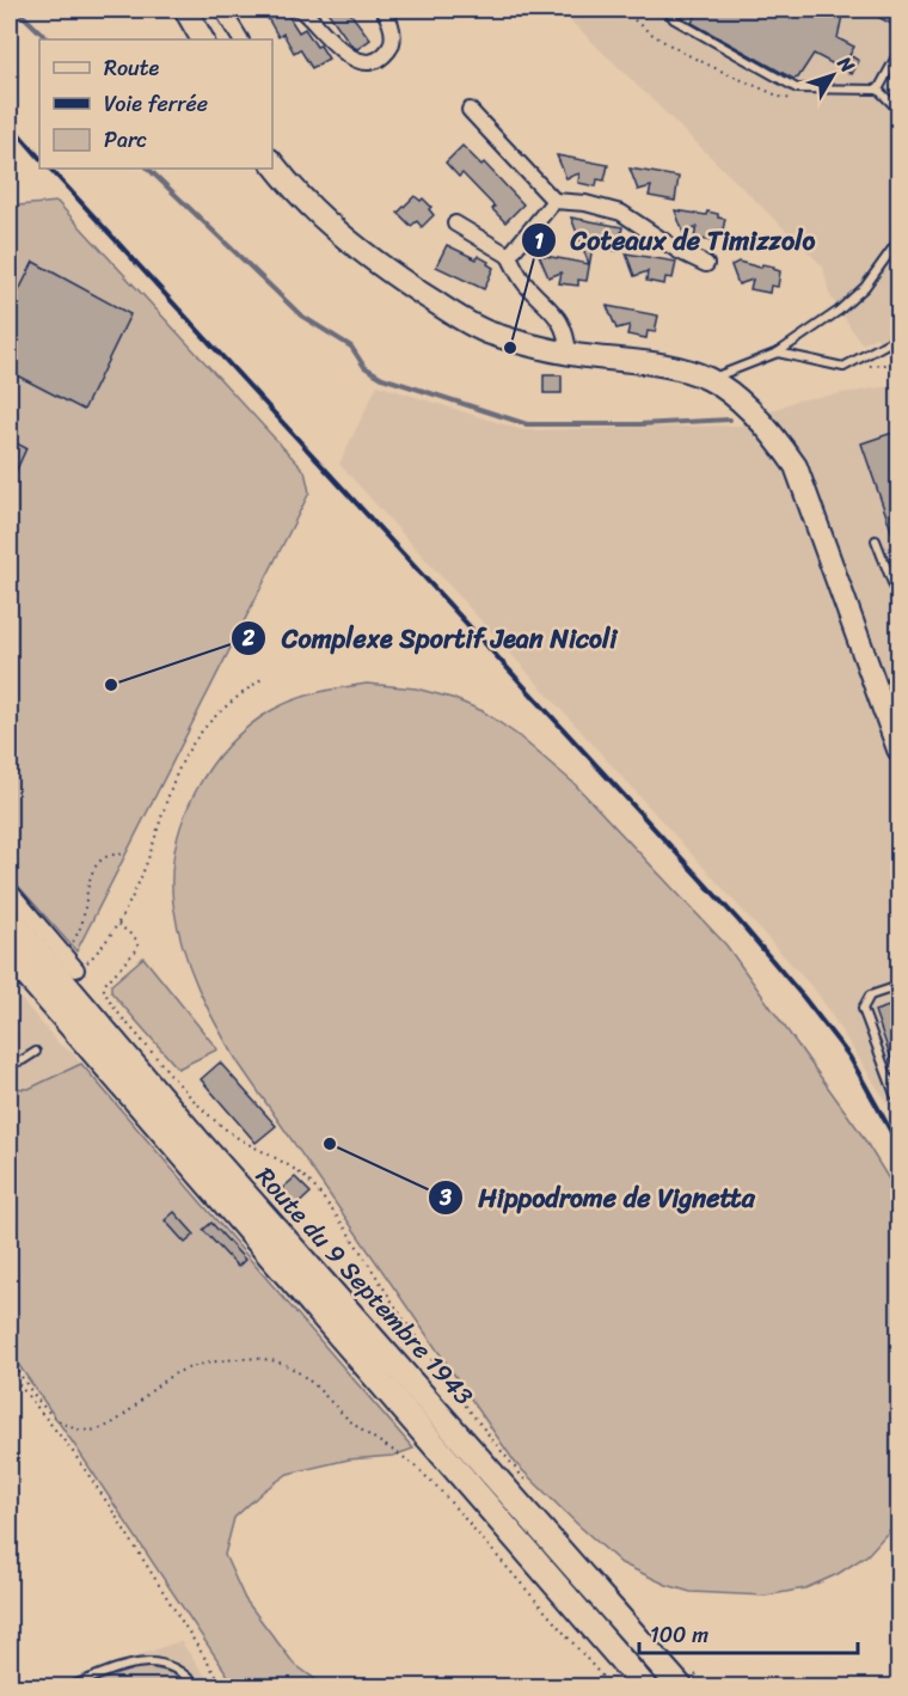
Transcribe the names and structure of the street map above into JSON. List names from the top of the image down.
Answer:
{
  "streets": {
    "main road": ["Route du 9 Septembre 1943"]
  },
  "places": ["Coteaux de Timizzolo", "Complexe Sportif Jean Nicoli", "Hippodrome de Vignetta"],
  "legend": ["Route", "Voie ferrée", "Parc"],
  "scale_bar": "100 m",
  "north": "top right"
}
